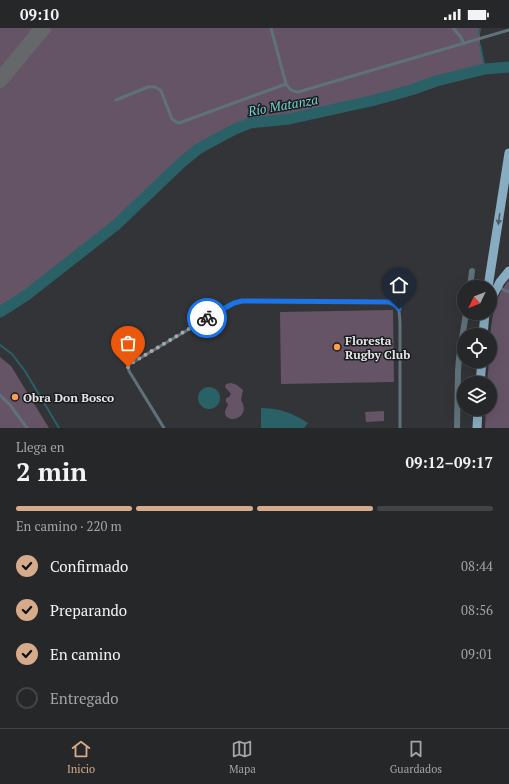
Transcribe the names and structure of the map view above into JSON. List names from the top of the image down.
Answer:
{
  "water": ["Río Matanza"],
  "places": ["Floresta Rugby Club", "Obra Don Bosco"],
  "north": "bottom left",
  "page": {
    "status": "09:10",
    "heading": ["2 min", "Llega en", "09:12–09:17"],
    "bar": "En camino · 220 m",
    "list": [
      ["Confirmado", "08:44"],
      ["Preparando", "08:56"],
      ["En camino", "09:01"],
      "Entregado"
    ],
    "tabs": ["Inicio", "Mapa", "Guardados"]
  }
}
